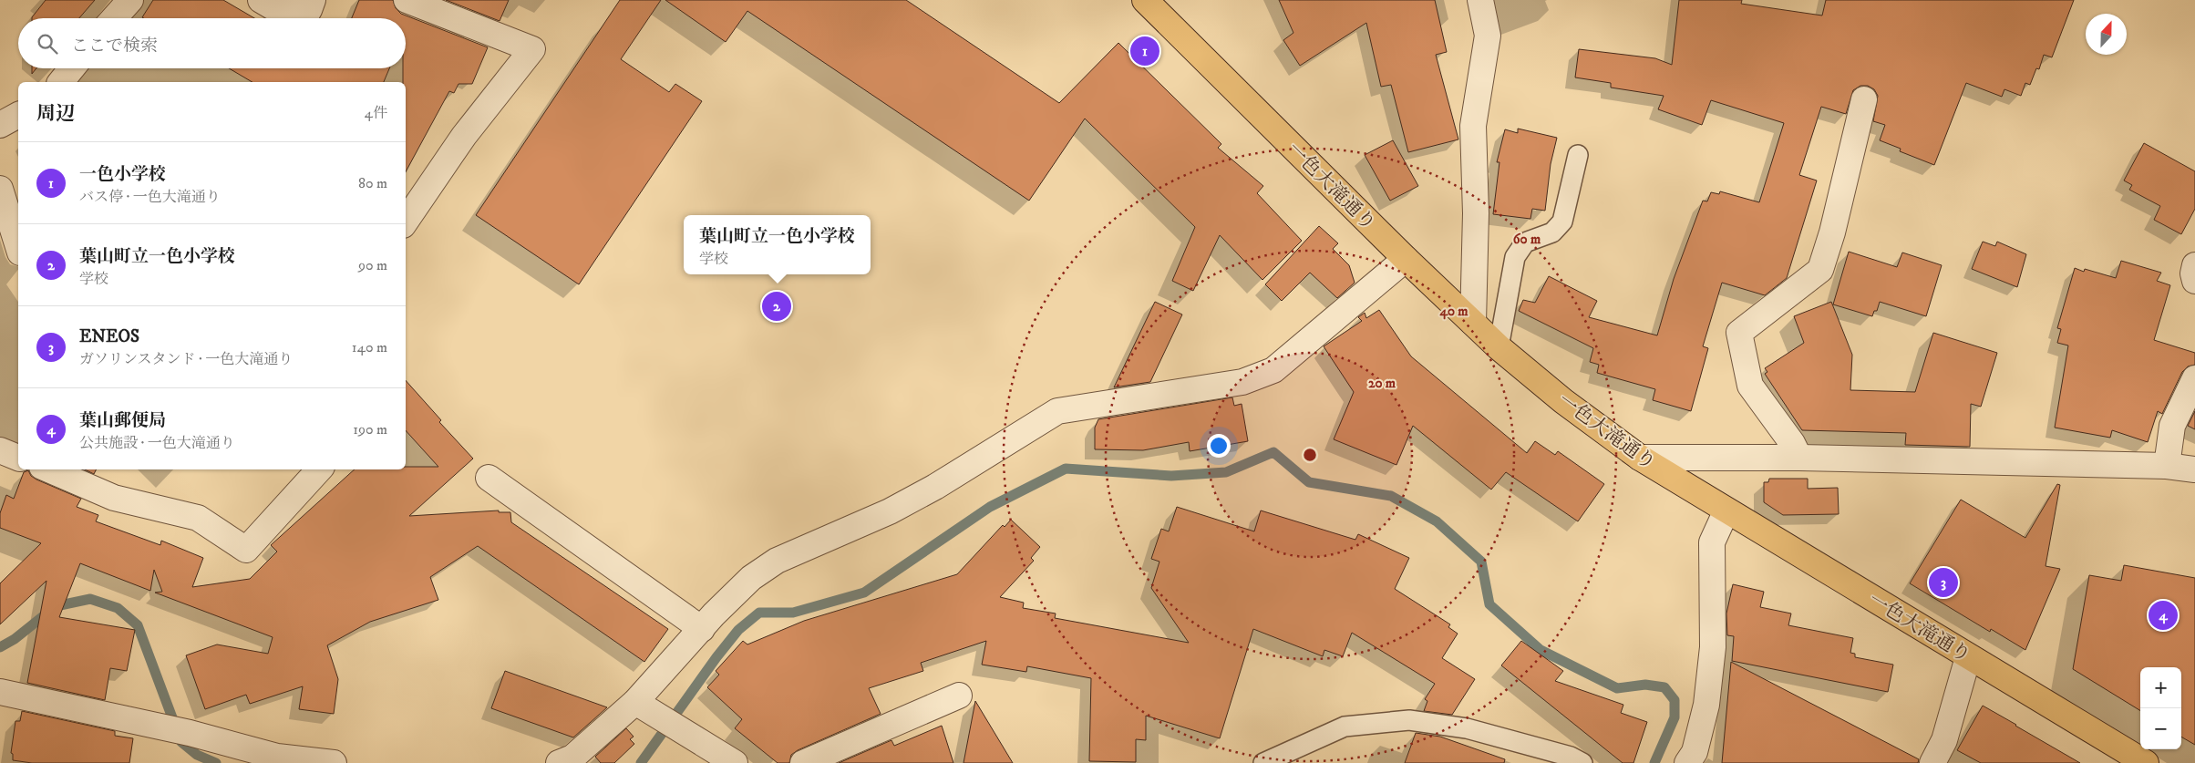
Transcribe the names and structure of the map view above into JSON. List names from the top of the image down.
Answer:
{
  "streets": {
    "main road": ["一色大滝通り"]
  },
  "north": "top",
  "page": {
    "search": "ここで検索",
    "pins": [
      "1",
      "2",
      "3",
      "4"
    ],
    "heading": ["周辺", "4件"],
    "list": [
      {
        "mark": "1",
        "name": "一色小学校",
        "note": "バス停 · 一色大滝通り",
        "value": "80 m"
      },
      {
        "mark": "2",
        "name": "葉山町立一色小学校",
        "note": "学校",
        "value": "90 m"
      },
      {
        "mark": "3",
        "name": "ENEOS",
        "note": "ガソリンスタンド · 一色大滝通り",
        "value": "140 m"
      },
      {
        "mark": "4",
        "name": "葉山郵便局",
        "note": "公共施設 · 一色大滝通り",
        "value": "190 m"
      }
    ],
    "popup": ["葉山町立一色小学校", "学校"],
    "map_buttons": ["+", "−"]
  },
  "rings": ["60 m", "40 m", "20 m"]
}
